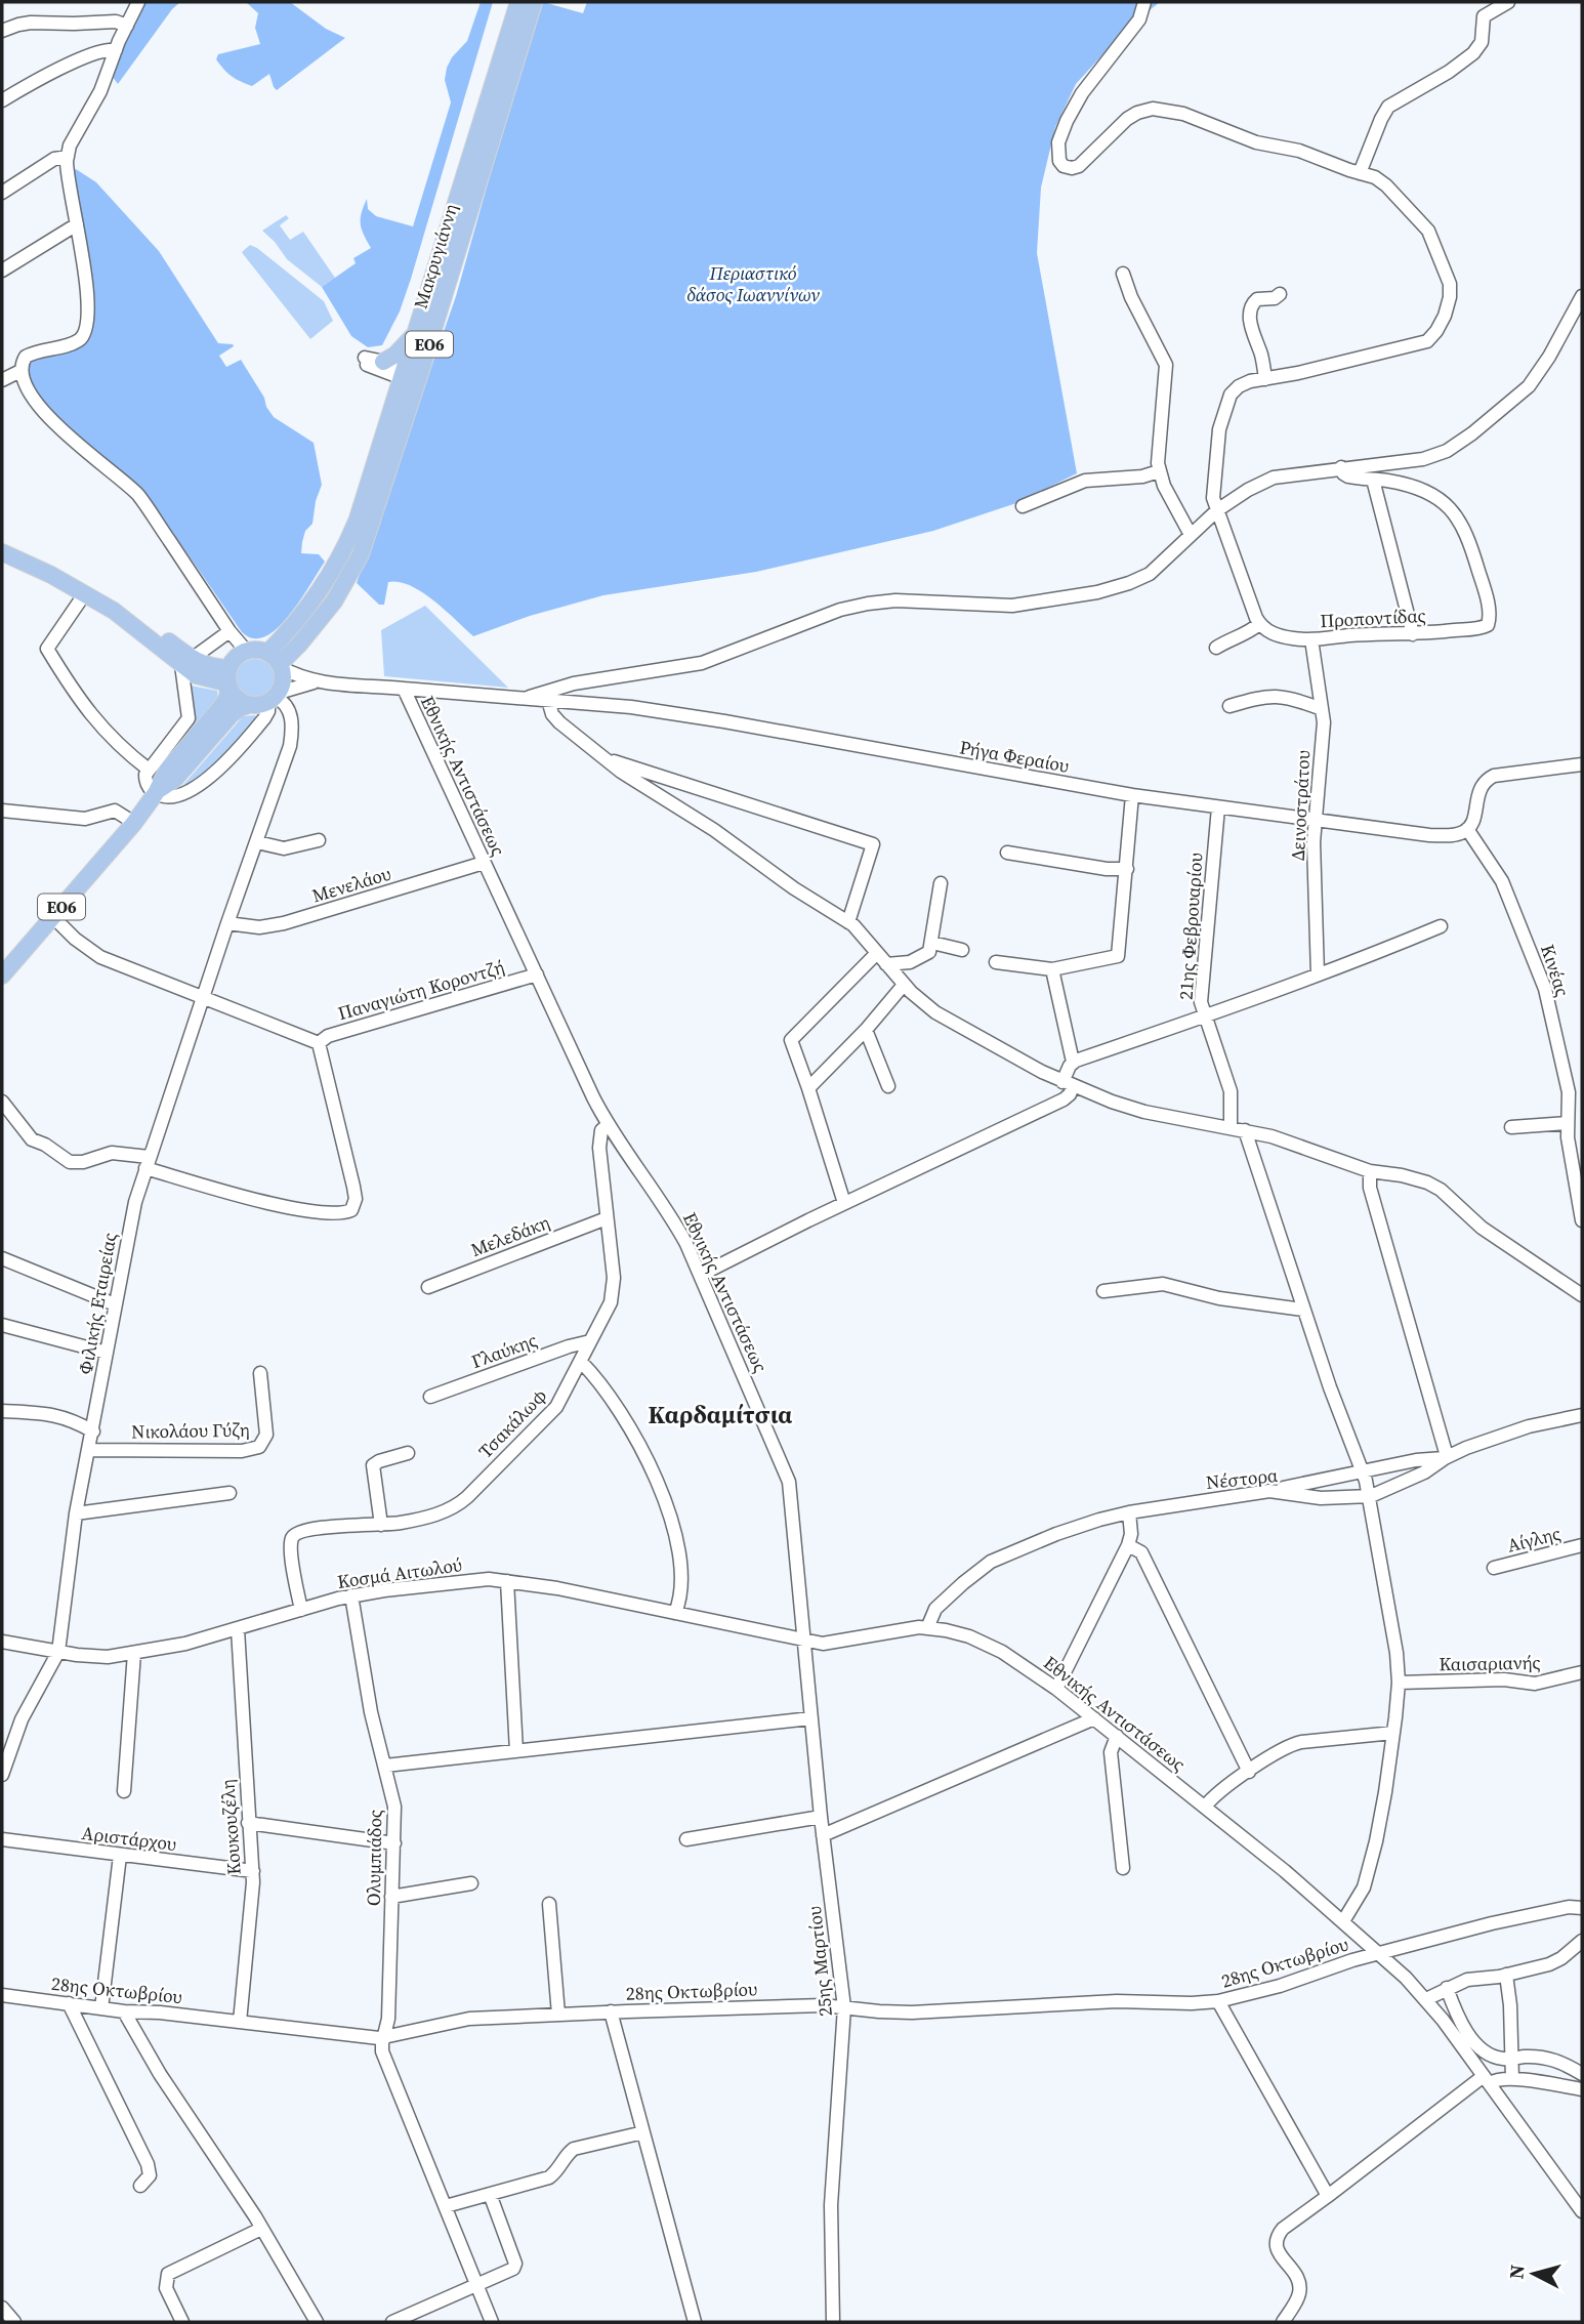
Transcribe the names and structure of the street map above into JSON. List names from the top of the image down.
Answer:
{
  "streets": {
    "main road": ["Μακρυγιάννη", "ΕΟ6"],
    "street": [
      "Προποντίδας",
      "Ρήγα Φεραίου",
      "Εθνικής Αντιστάσεως",
      "Δεινοστράτου",
      "Μενελάου",
      "21ης Φεβρουαρίου",
      "Κινέας",
      "Παναγιώτη Κοροντζή",
      "Μελεδάκη",
      "Φιλικής Εταιρείας",
      "Γλαύκης",
      "Τσακάλωφ",
      "Νικολάου Γύζη",
      "Νέστορα",
      "Αίγλης",
      "Κοσμά Αιτωλού",
      "Καισαριανής",
      "Κουκουζέλη",
      "Αριστάρχου",
      "Ολυμπιάδος",
      "25ης Μαρτίου",
      "28ης Οκτωβρίου"
    ]
  },
  "crossings": [
    ["Μακρυγιάννη", "ΕΟ6"],
    ["Μακρυγιάννη", "Φιλικής Εταιρείας"],
    ["ΕΟ6", "Φιλικής Εταιρείας"],
    ["Προποντίδας", "Δεινοστράτου"],
    ["Ρήγα Φεραίου", "Εθνικής Αντιστάσεως"],
    ["Ρήγα Φεραίου", "Δεινοστράτου"],
    ["Ρήγα Φεραίου", "21ης Φεβρουαρίου"],
    ["Ρήγα Φεραίου", "Κινέας"],
    ["Εθνικής Αντιστάσεως", "Μενελάου"],
    ["Εθνικής Αντιστάσεως", "Παναγιώτη Κοροντζή"],
    ["Εθνικής Αντιστάσεως", "Τσακάλωφ"],
    ["Εθνικής Αντιστάσεως", "Νέστορα"],
    ["Εθνικής Αντιστάσεως", "Κοσμά Αιτωλού"],
    ["Εθνικής Αντιστάσεως", "25ης Μαρτίου"],
    ["Εθνικής Αντιστάσεως", "28ης Οκτωβρίου"],
    ["Μενελάου", "Φιλικής Εταιρείας"],
    ["Μελεδάκη", "Τσακάλωφ"],
    ["Φιλικής Εταιρείας", "Νικολάου Γύζη"],
    ["Φιλικής Εταιρείας", "Κοσμά Αιτωλού"],
    ["Γλαύκης", "Τσακάλωφ"],
    ["Τσακάλωφ", "Κοσμά Αιτωλού"],
    ["Κοσμά Αιτωλού", "Κουκουζέλη"],
    ["Κοσμά Αιτωλού", "Ολυμπιάδος"],
    ["Κοσμά Αιτωλού", "25ης Μαρτίου"],
    ["Κουκουζέλη", "Αριστάρχου"],
    ["Κουκουζέλη", "28ης Οκτωβρίου"],
    ["Ολυμπιάδος", "28ης Οκτωβρίου"],
    ["25ης Μαρτίου", "28ης Οκτωβρίου"]
  ],
  "districts": ["Καρδαμίτσια"],
  "parks": ["Περιαστικό δάσος Ιωαννίνων"],
  "north": "left"
}
